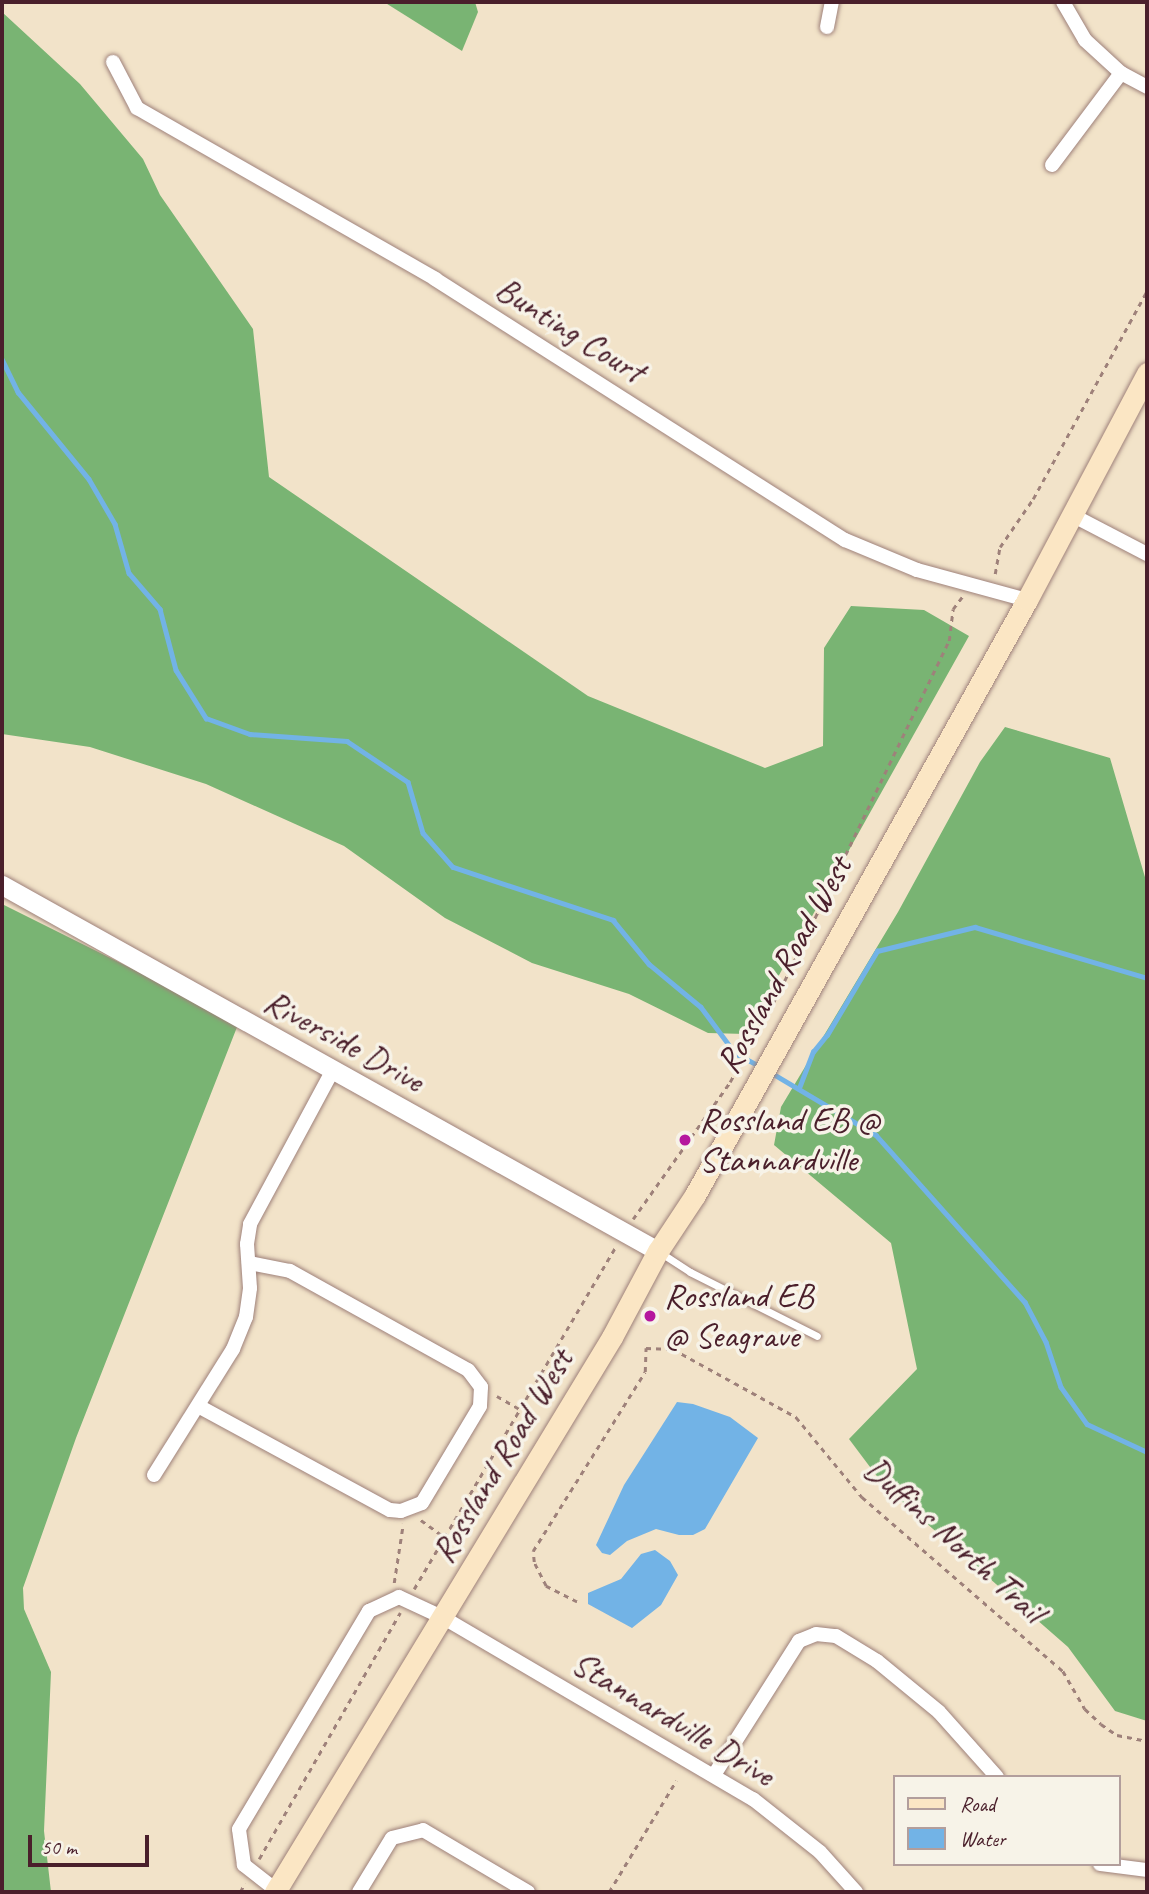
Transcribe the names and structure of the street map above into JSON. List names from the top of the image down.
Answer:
{
  "streets": {
    "main road": ["Rossland Road West"],
    "street": ["Bunting Court", "Riverside Drive", "Stannardville Drive"],
    "path": ["Duffins North Trail"]
  },
  "crossings": [
    ["Bunting Court", "Rossland Road West"],
    ["Rossland Road West", "Riverside Drive"],
    ["Rossland Road West", "Stannardville Drive"]
  ],
  "places": ["Rossland EB @ Stannardville", "Rossland EB @ Seagrave"],
  "legend": ["Road", "Water"],
  "scale_bar": "50 m"
}
